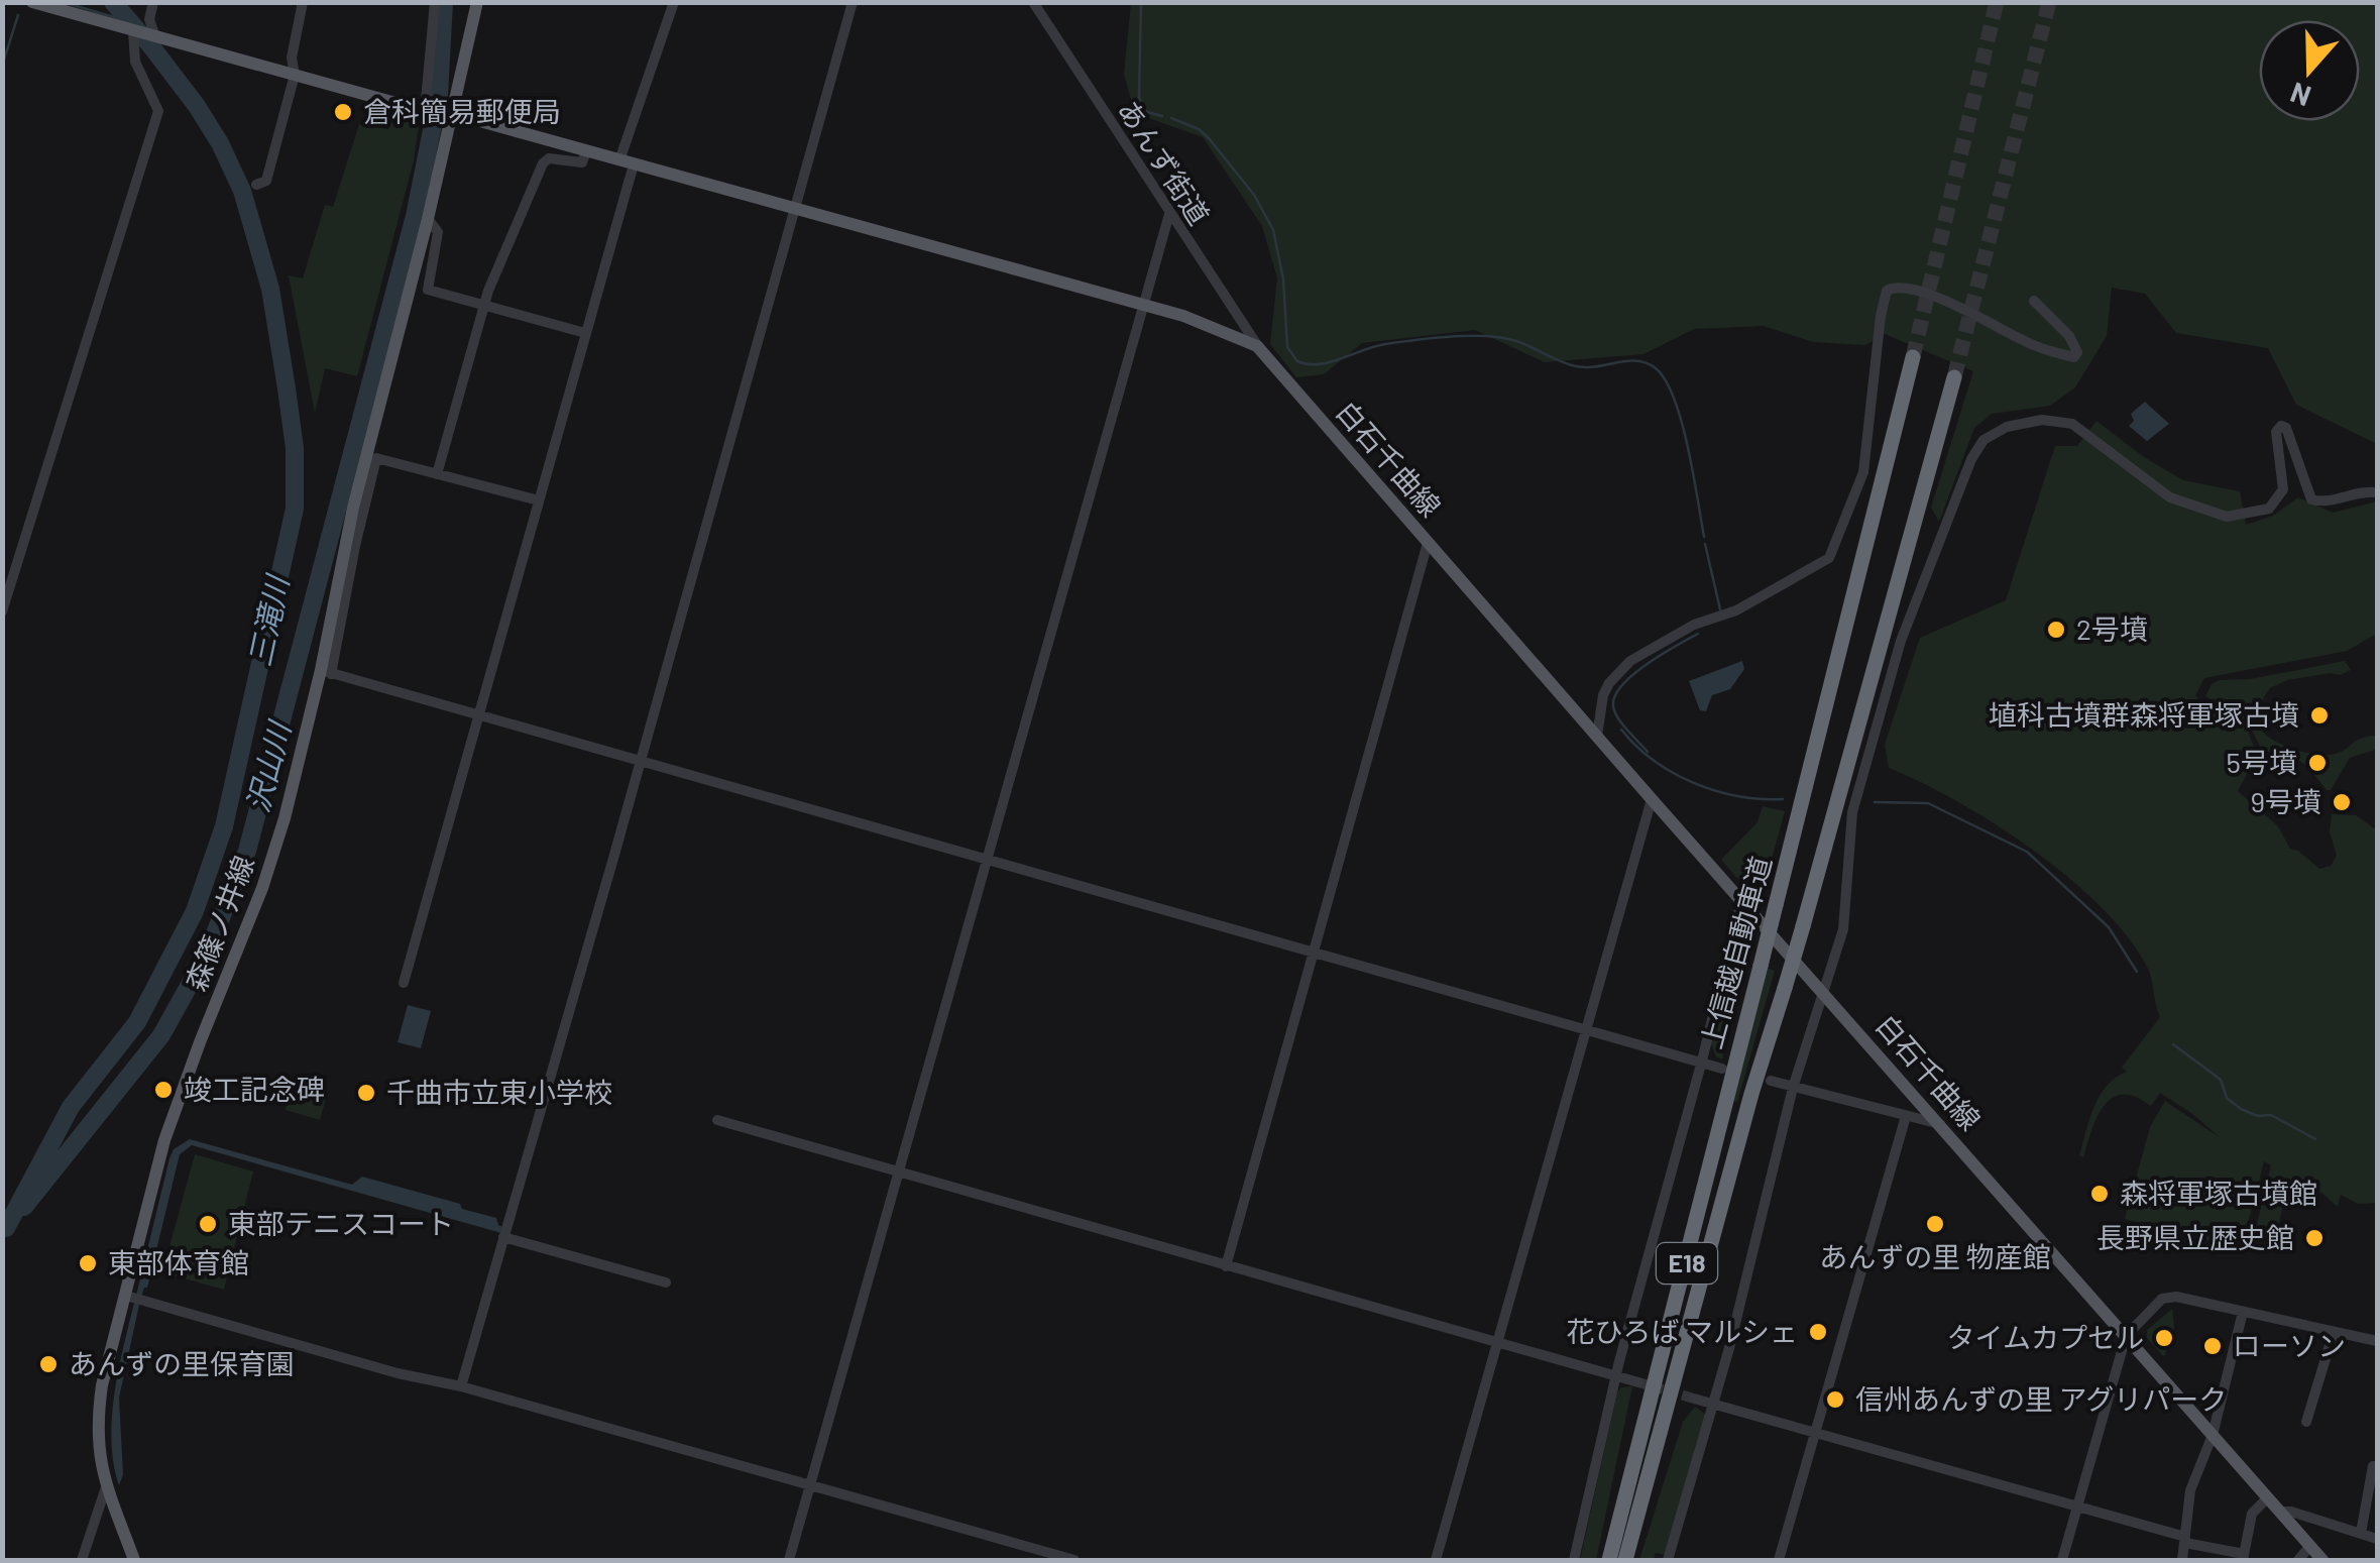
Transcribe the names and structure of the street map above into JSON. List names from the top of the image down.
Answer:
{
  "streets": {
    "highway": ["上信越自動車道", "E18"],
    "main road": ["白石千曲線", "森篠ノ井線"],
    "street": ["あんず街道"]
  },
  "crossings": [
    ["あんず街道", "白石千曲線"],
    ["白石千曲線", "森篠ノ井線"]
  ],
  "water": ["三滝川", "沢山川"],
  "places": [
    "倉科簡易郵便局",
    "2号墳",
    "埴科古墳群森将軍塚古墳",
    "5号墳",
    "9号墳",
    "竣工記念碑",
    "千曲市立東小学校",
    "森将軍塚古墳館",
    "東部テニスコート",
    "あんずの里 物産館",
    "長野県立歴史館",
    "東部体育館",
    "花ひろば マルシェ",
    "タイムカプセル",
    "ローソン",
    "あんずの里保育園",
    "信州あんずの里 アグリパーク"
  ],
  "north": "bottom"
}
